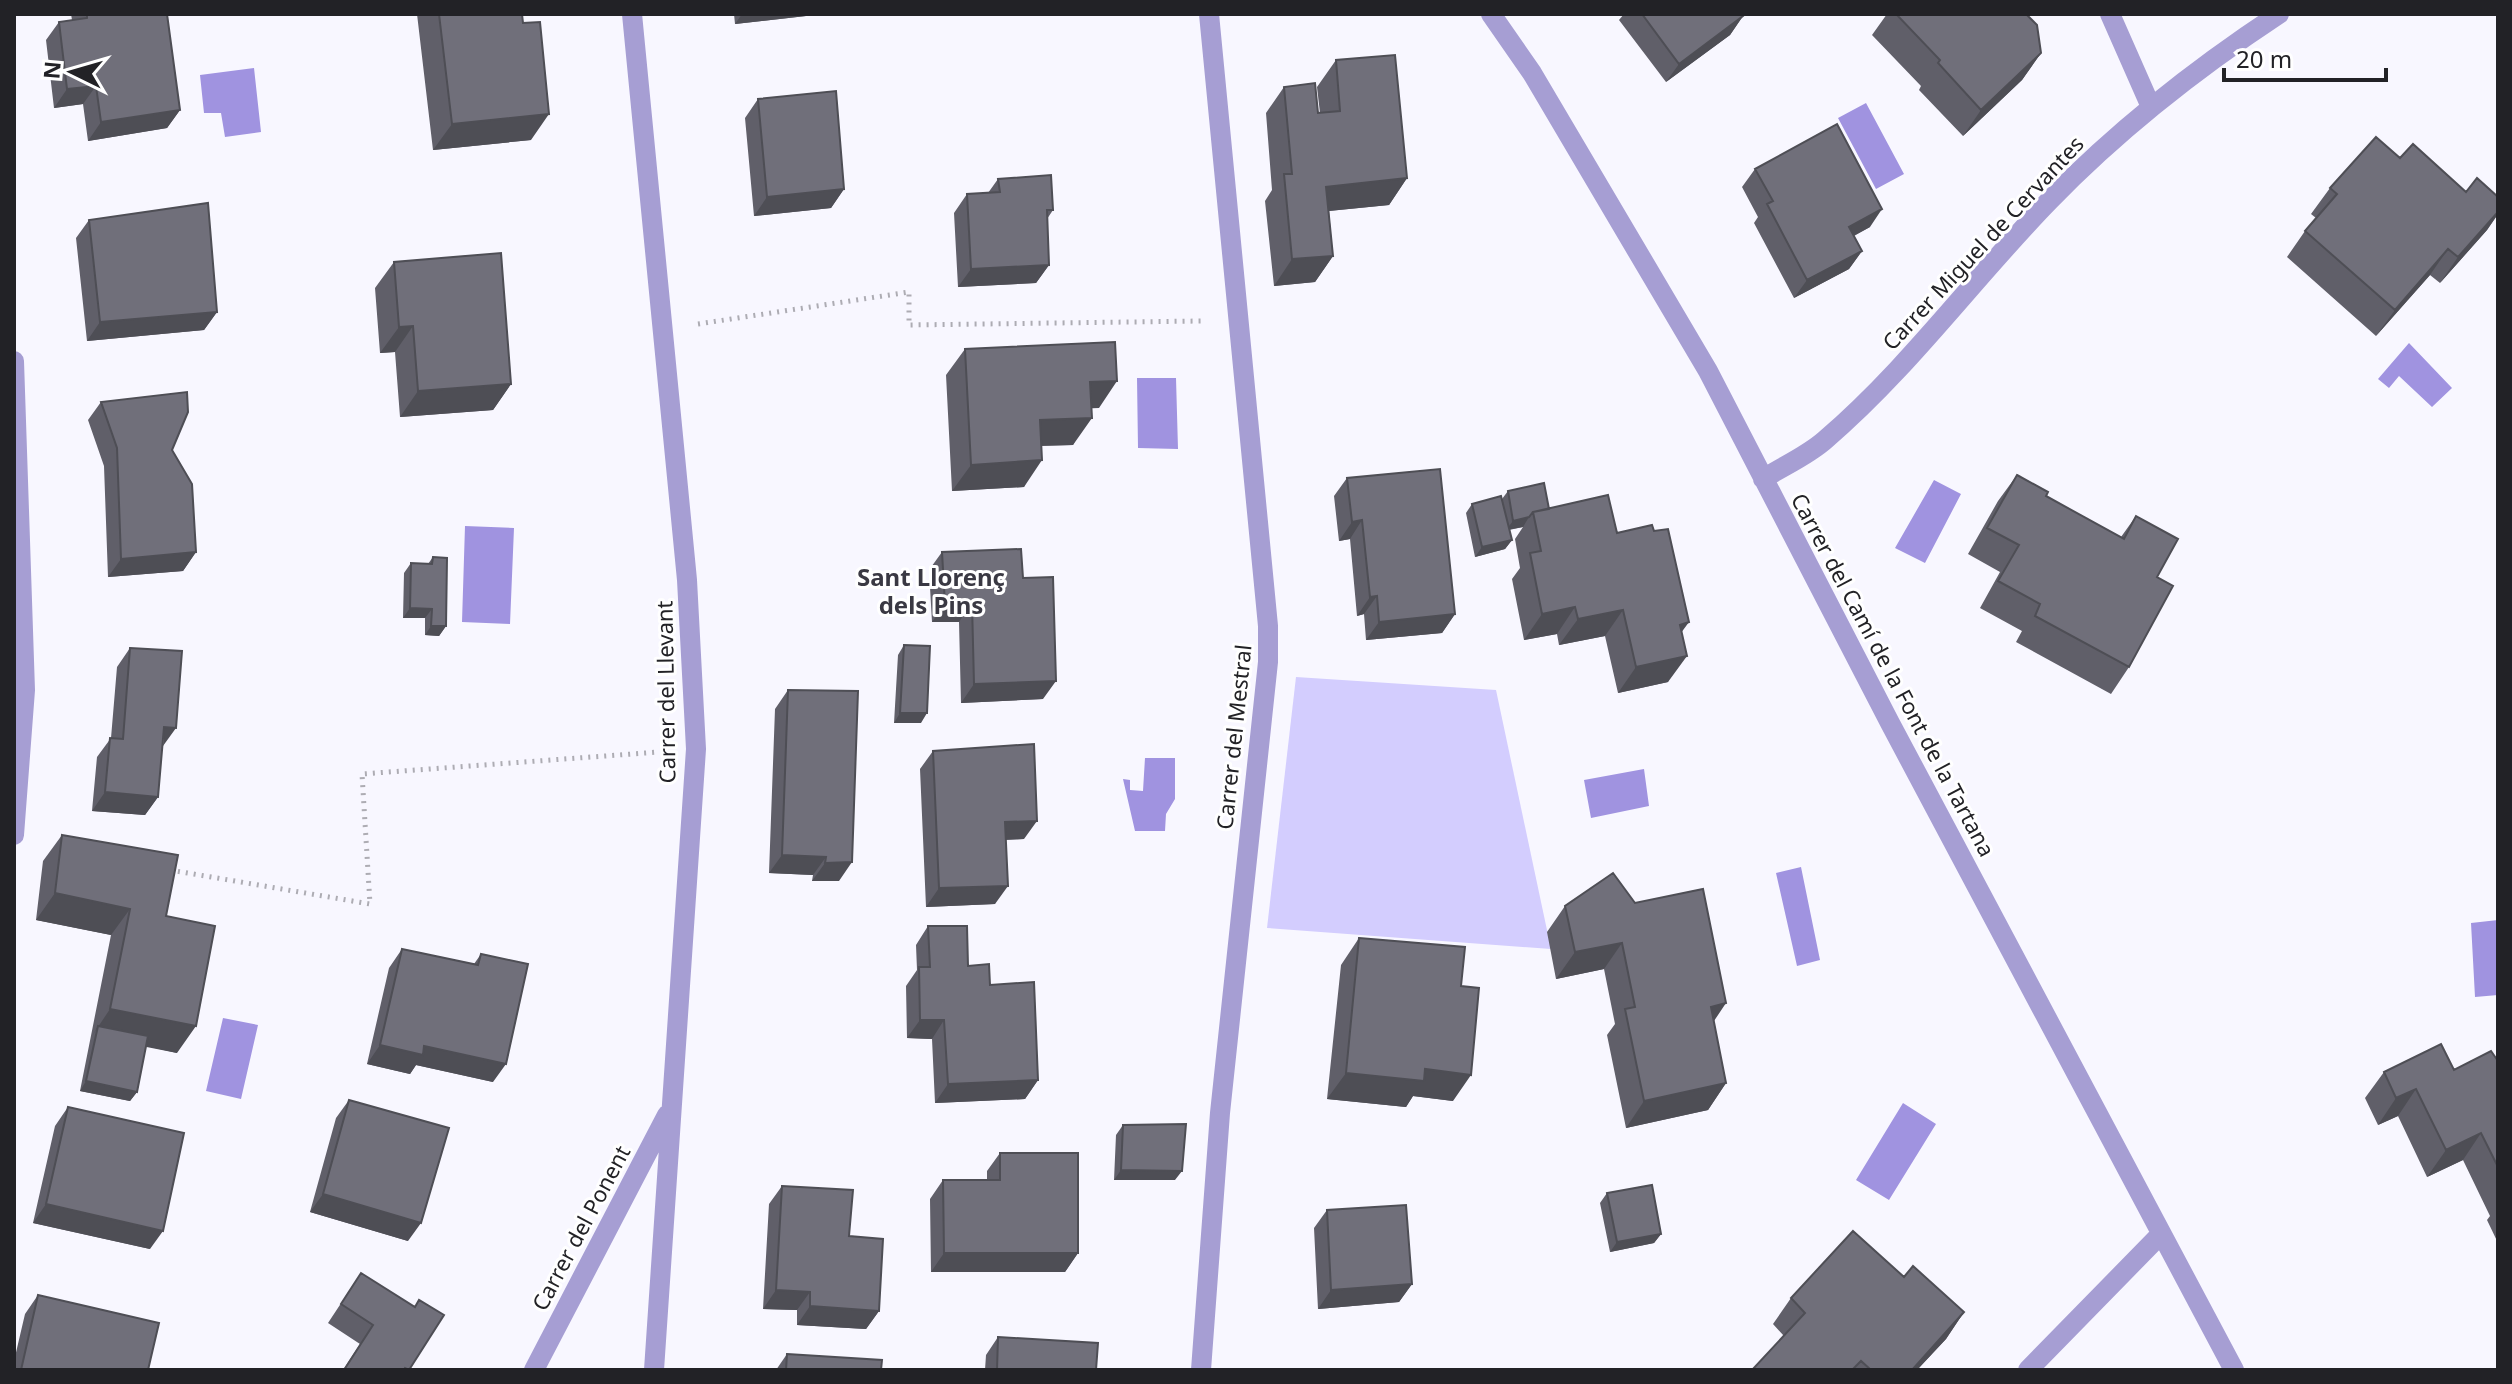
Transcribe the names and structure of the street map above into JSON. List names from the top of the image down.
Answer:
{
  "streets": {
    "street": [
      "Carrer Miguel de Cervantes",
      "Carrer del Camí de la Font de la Tartana",
      "Carrer del Llevant",
      "Carrer del Mestral",
      "Carrer del Ponent"
    ]
  },
  "crossings": [
    ["Carrer Miguel de Cervantes", "Carrer del Camí de la Font de la Tartana"],
    ["Carrer del Llevant", "Carrer del Ponent"]
  ],
  "districts": ["Sant Llorenç dels Pins"],
  "scale_bar": "20 m",
  "north": "left"
}
